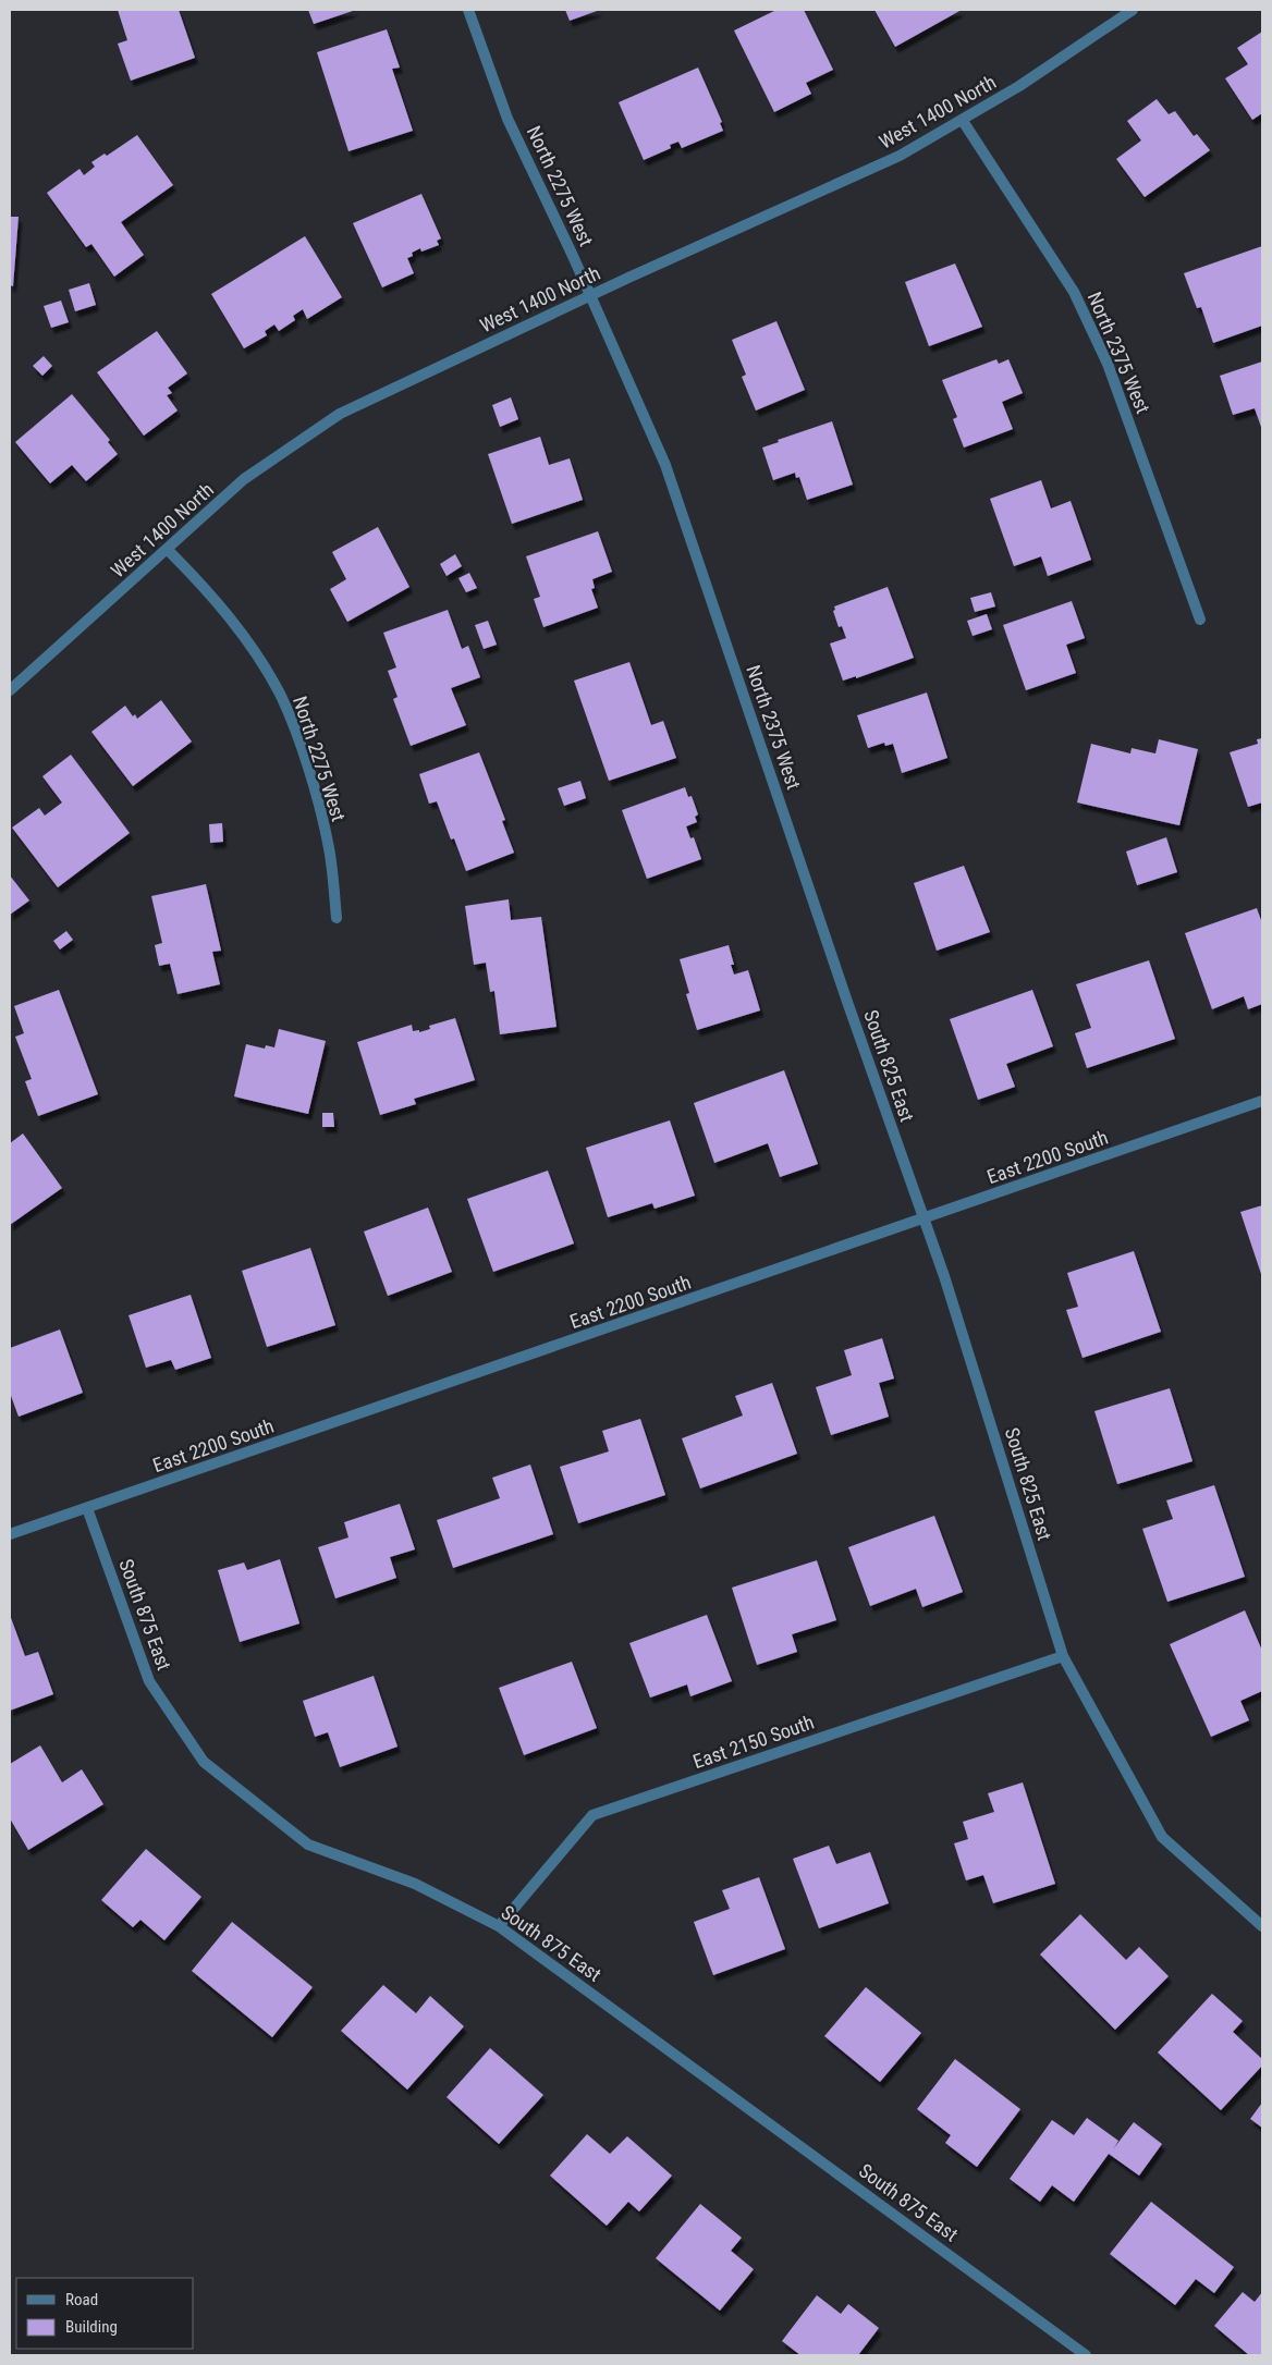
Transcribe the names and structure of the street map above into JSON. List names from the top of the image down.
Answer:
{
  "streets": {
    "street": [
      "West 1400 North",
      "North 2275 West",
      "North 2375 West",
      "South 825 East",
      "East 2200 South",
      "South 875 East",
      "East 2150 South"
    ]
  },
  "crossings": [
    ["West 1400 North", "North 2275 West"],
    ["West 1400 North", "North 2375 West"],
    ["North 2275 West", "North 2375 West"],
    ["North 2375 West", "South 825 East"],
    ["South 825 East", "East 2200 South"],
    ["South 825 East", "East 2150 South"],
    ["East 2200 South", "South 875 East"],
    ["South 875 East", "East 2150 South"]
  ],
  "legend": ["Road", "Building"]
}
